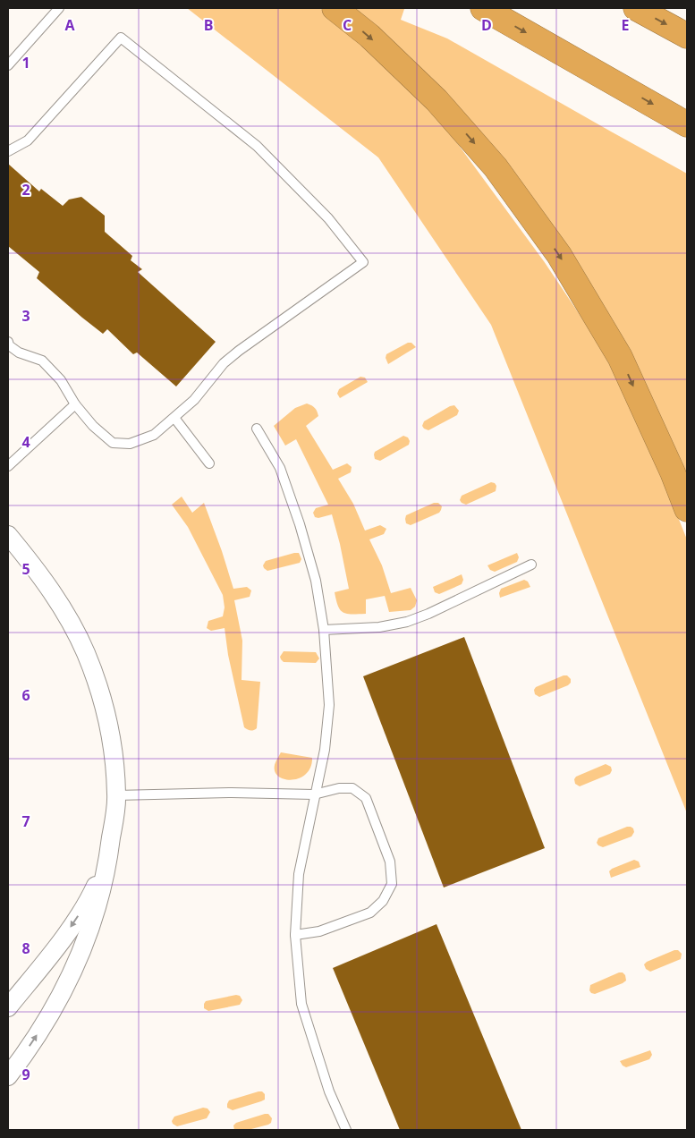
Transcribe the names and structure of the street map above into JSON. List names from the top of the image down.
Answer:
{
  "grid": {
    "columns": [
      "A",
      "B",
      "C",
      "D",
      "E"
    ],
    "rows": [
      "1",
      "2",
      "3",
      "4",
      "5",
      "6",
      "7",
      "8",
      "9"
    ]
  }
}
